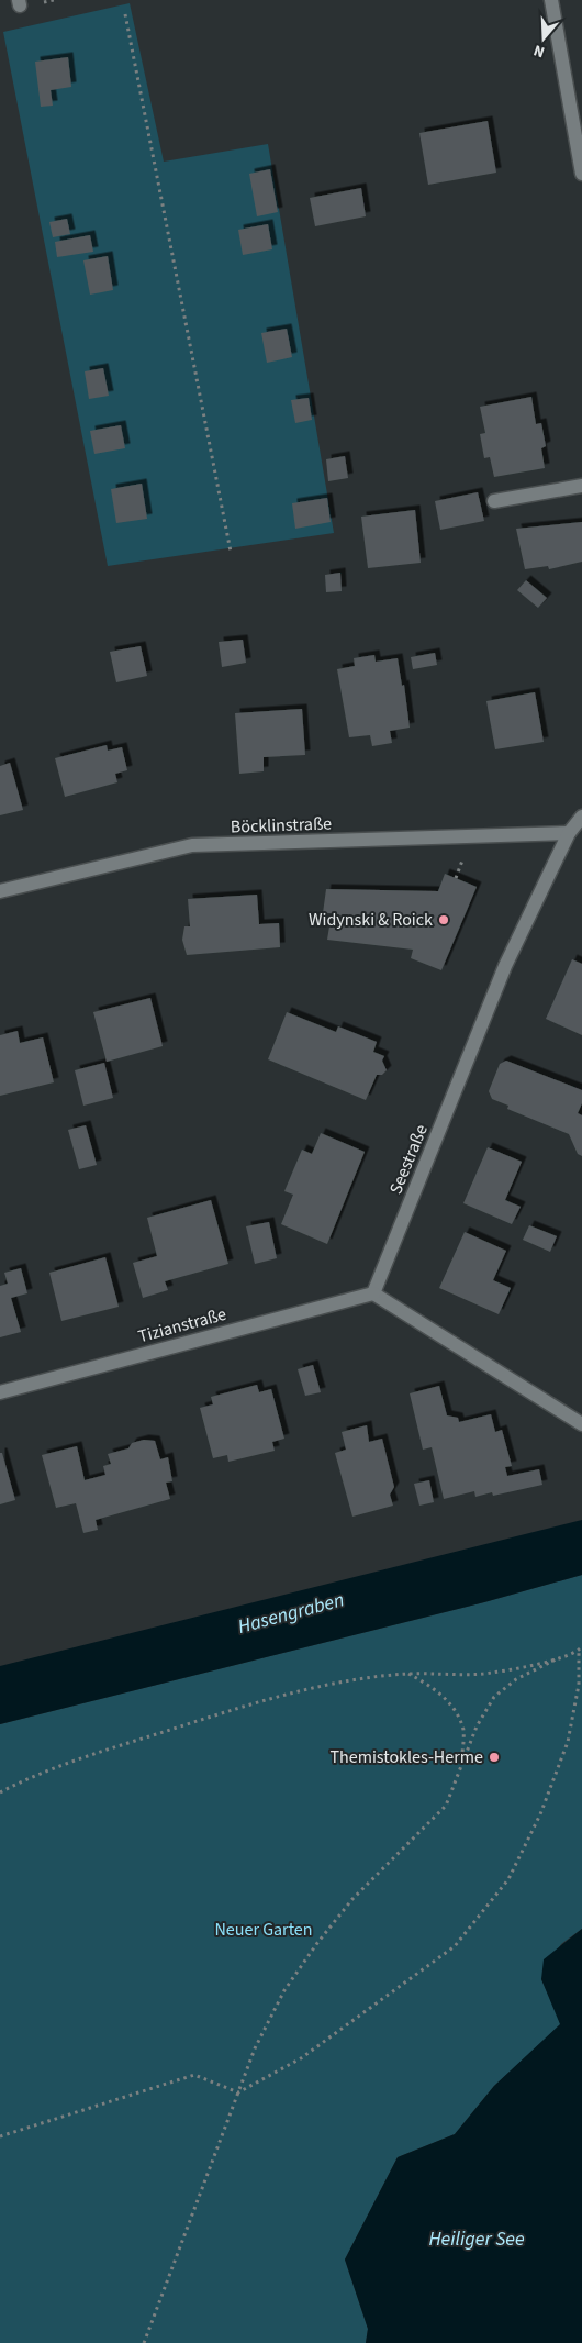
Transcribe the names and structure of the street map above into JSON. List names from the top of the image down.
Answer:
{
  "streets": {
    "street": ["Böcklinstraße", "Seestraße", "Tizianstraße"]
  },
  "crossings": [
    ["Böcklinstraße", "Seestraße"],
    ["Seestraße", "Tizianstraße"]
  ],
  "water": ["Hasengraben", "Heiliger See"],
  "parks": ["Neuer Garten"],
  "places": ["Widynski & Roick", "Themistokles-Herme"],
  "north": "bottom"
}
